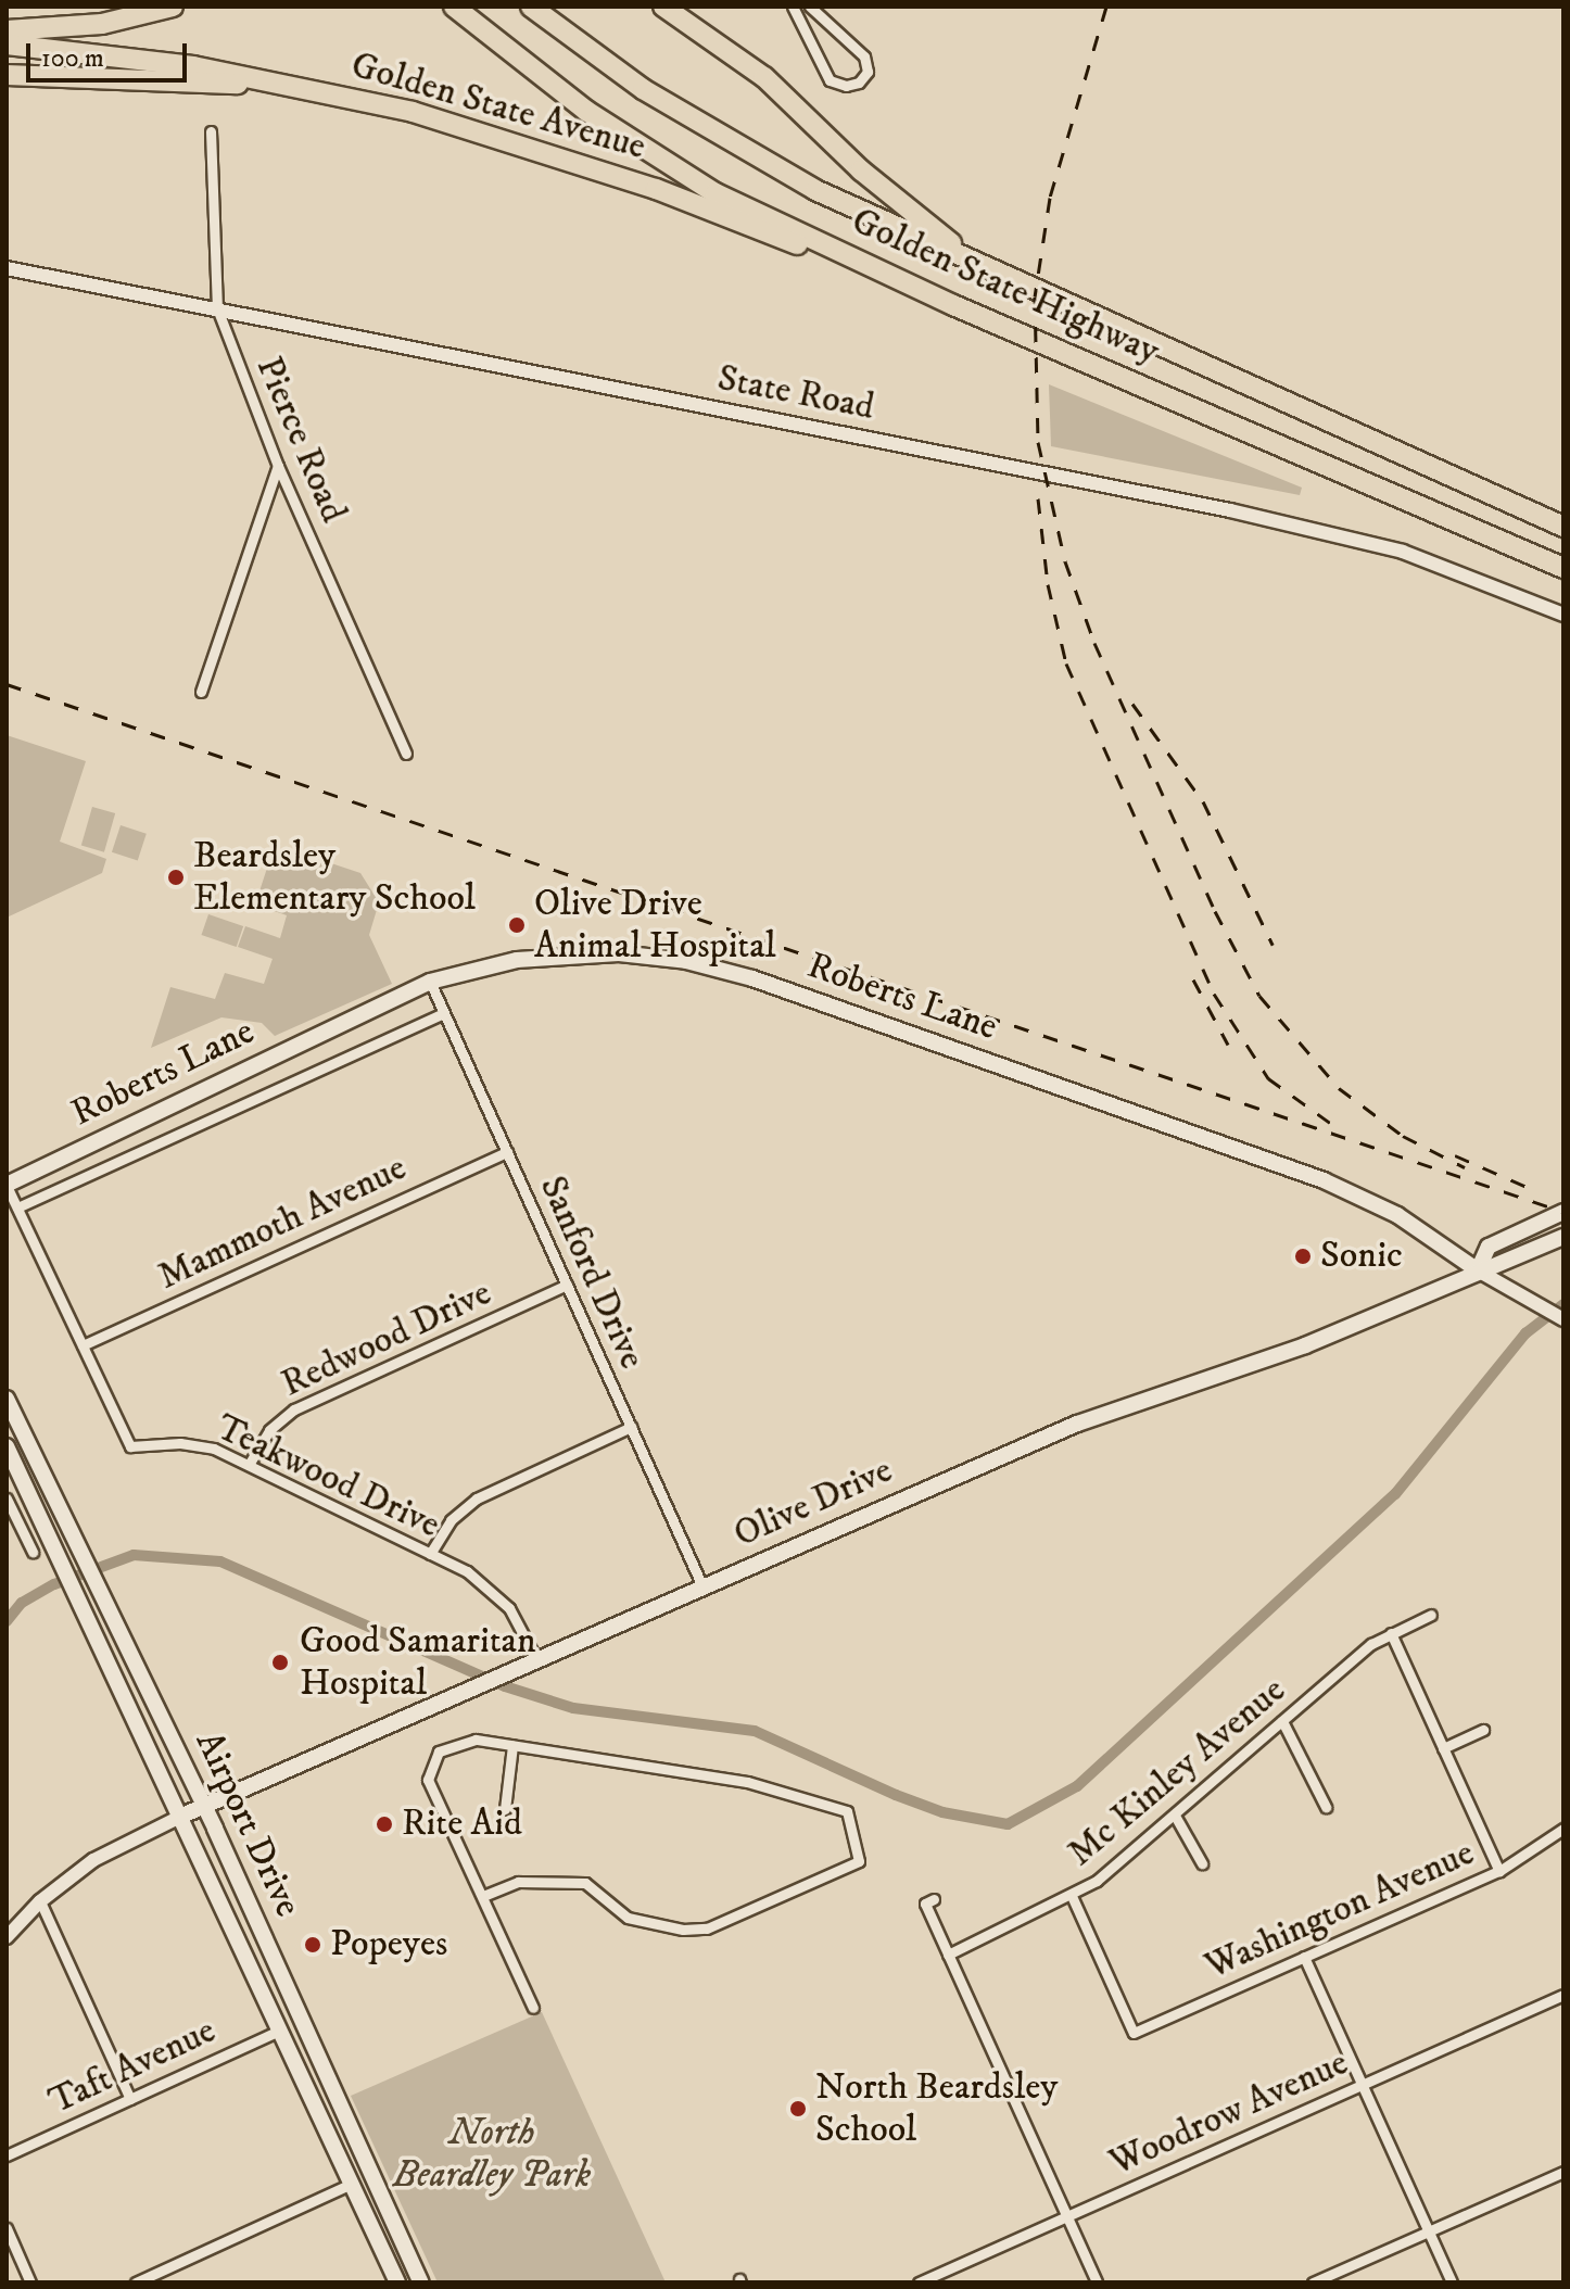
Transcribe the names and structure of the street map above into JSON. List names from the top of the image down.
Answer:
{
  "streets": {
    "highway": ["Golden State Avenue", "Golden State Highway"],
    "main road": ["Roberts Lane", "Olive Drive", "Airport Drive"],
    "street": [
      "State Road",
      "Pierce Road",
      "Mammoth Avenue",
      "Sanford Drive",
      "Redwood Drive",
      "Teakwood Drive",
      "Mc Kinley Avenue",
      "Washington Avenue",
      "Taft Avenue",
      "Woodrow Avenue"
    ]
  },
  "crossings": [
    ["Golden State Avenue", "Golden State Highway"],
    ["State Road", "Pierce Road"],
    ["Roberts Lane", "Sanford Drive"],
    ["Roberts Lane", "Teakwood Drive"],
    ["Roberts Lane", "Olive Drive"],
    ["Mammoth Avenue", "Sanford Drive"],
    ["Mammoth Avenue", "Teakwood Drive"],
    ["Sanford Drive", "Redwood Drive"],
    ["Sanford Drive", "Olive Drive"],
    ["Redwood Drive", "Teakwood Drive"],
    ["Teakwood Drive", "Olive Drive"],
    ["Olive Drive", "Airport Drive"],
    ["Mc Kinley Avenue", "Washington Avenue"],
    ["Airport Drive", "Taft Avenue"]
  ],
  "parks": ["North Beardley Park"],
  "places": [
    "Beardsley Elementary School",
    "Olive Drive Animal Hospital",
    "Sonic",
    "Good Samaritan Hospital",
    "Rite Aid",
    "Popeyes",
    "North Beardsley School"
  ],
  "scale_bar": "100 m"
}
